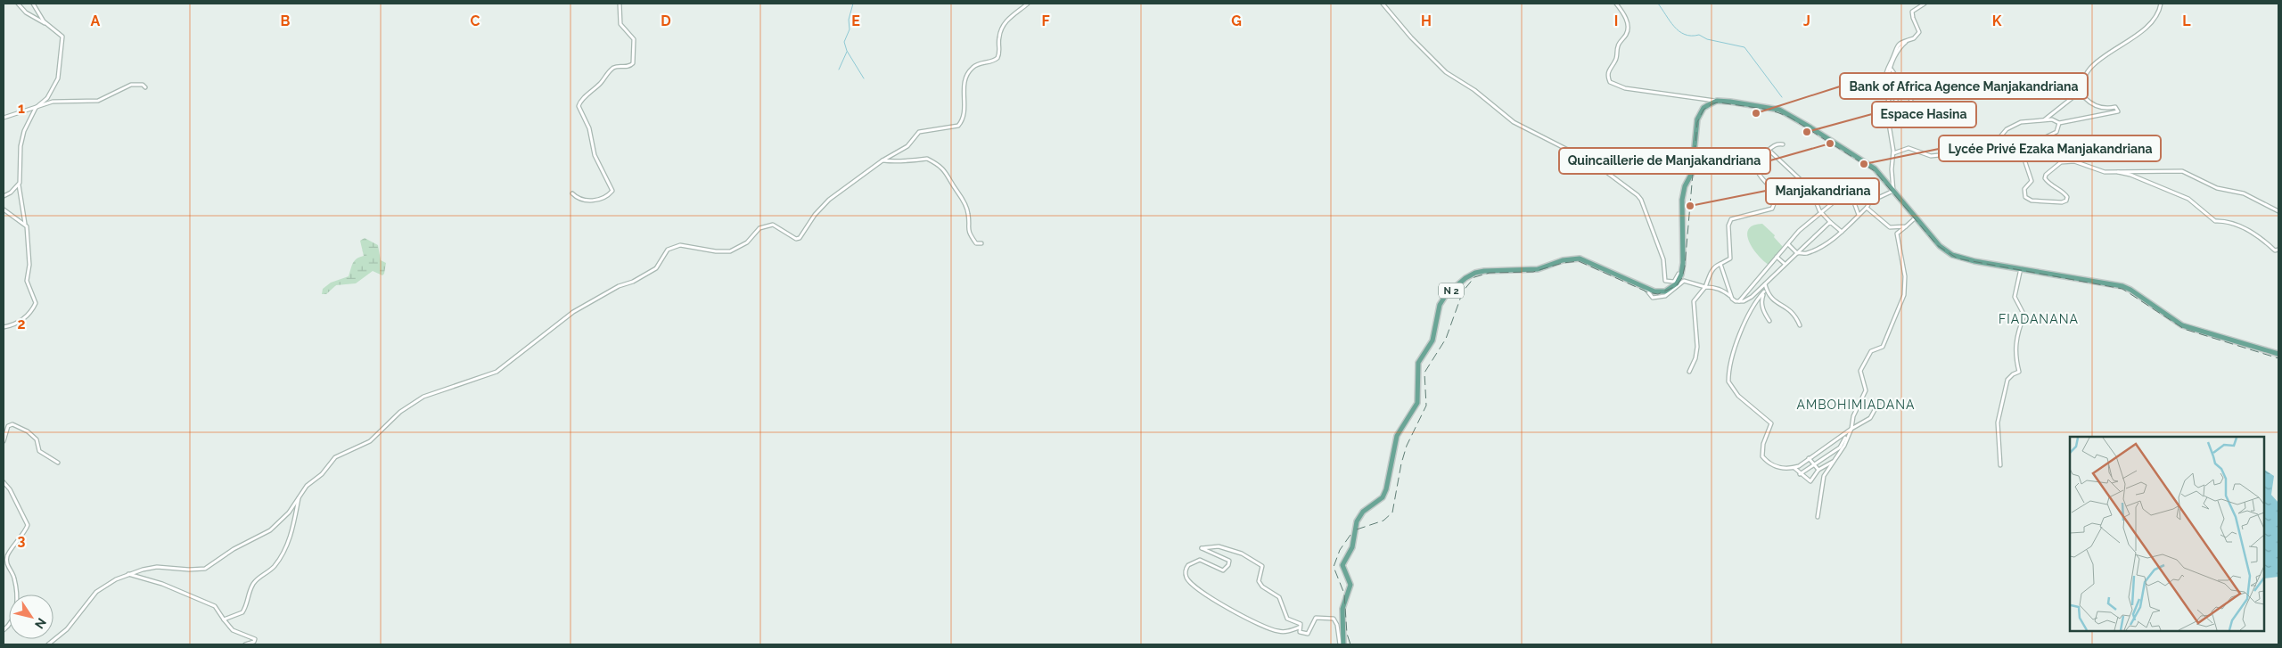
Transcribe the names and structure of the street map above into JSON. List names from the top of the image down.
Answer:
{
  "streets": {
    "main road": ["N 2"]
  },
  "districts": ["FIADANANA", "AMBOHIMIADANA"],
  "places": [
    "Bank of Africa Agence Manjakandriana",
    "Espace Hasina",
    "Quincaillerie de Manjakandriana",
    "Lycée Privé Ezaka Manjakandriana",
    "Manjakandriana"
  ],
  "north": "bottom right",
  "grid": {
    "columns": [
      "A",
      "B",
      "C",
      "D",
      "E",
      "F",
      "G",
      "H",
      "I",
      "J",
      "K",
      "L"
    ],
    "rows": ["1", "2", "3"]
  }
}
